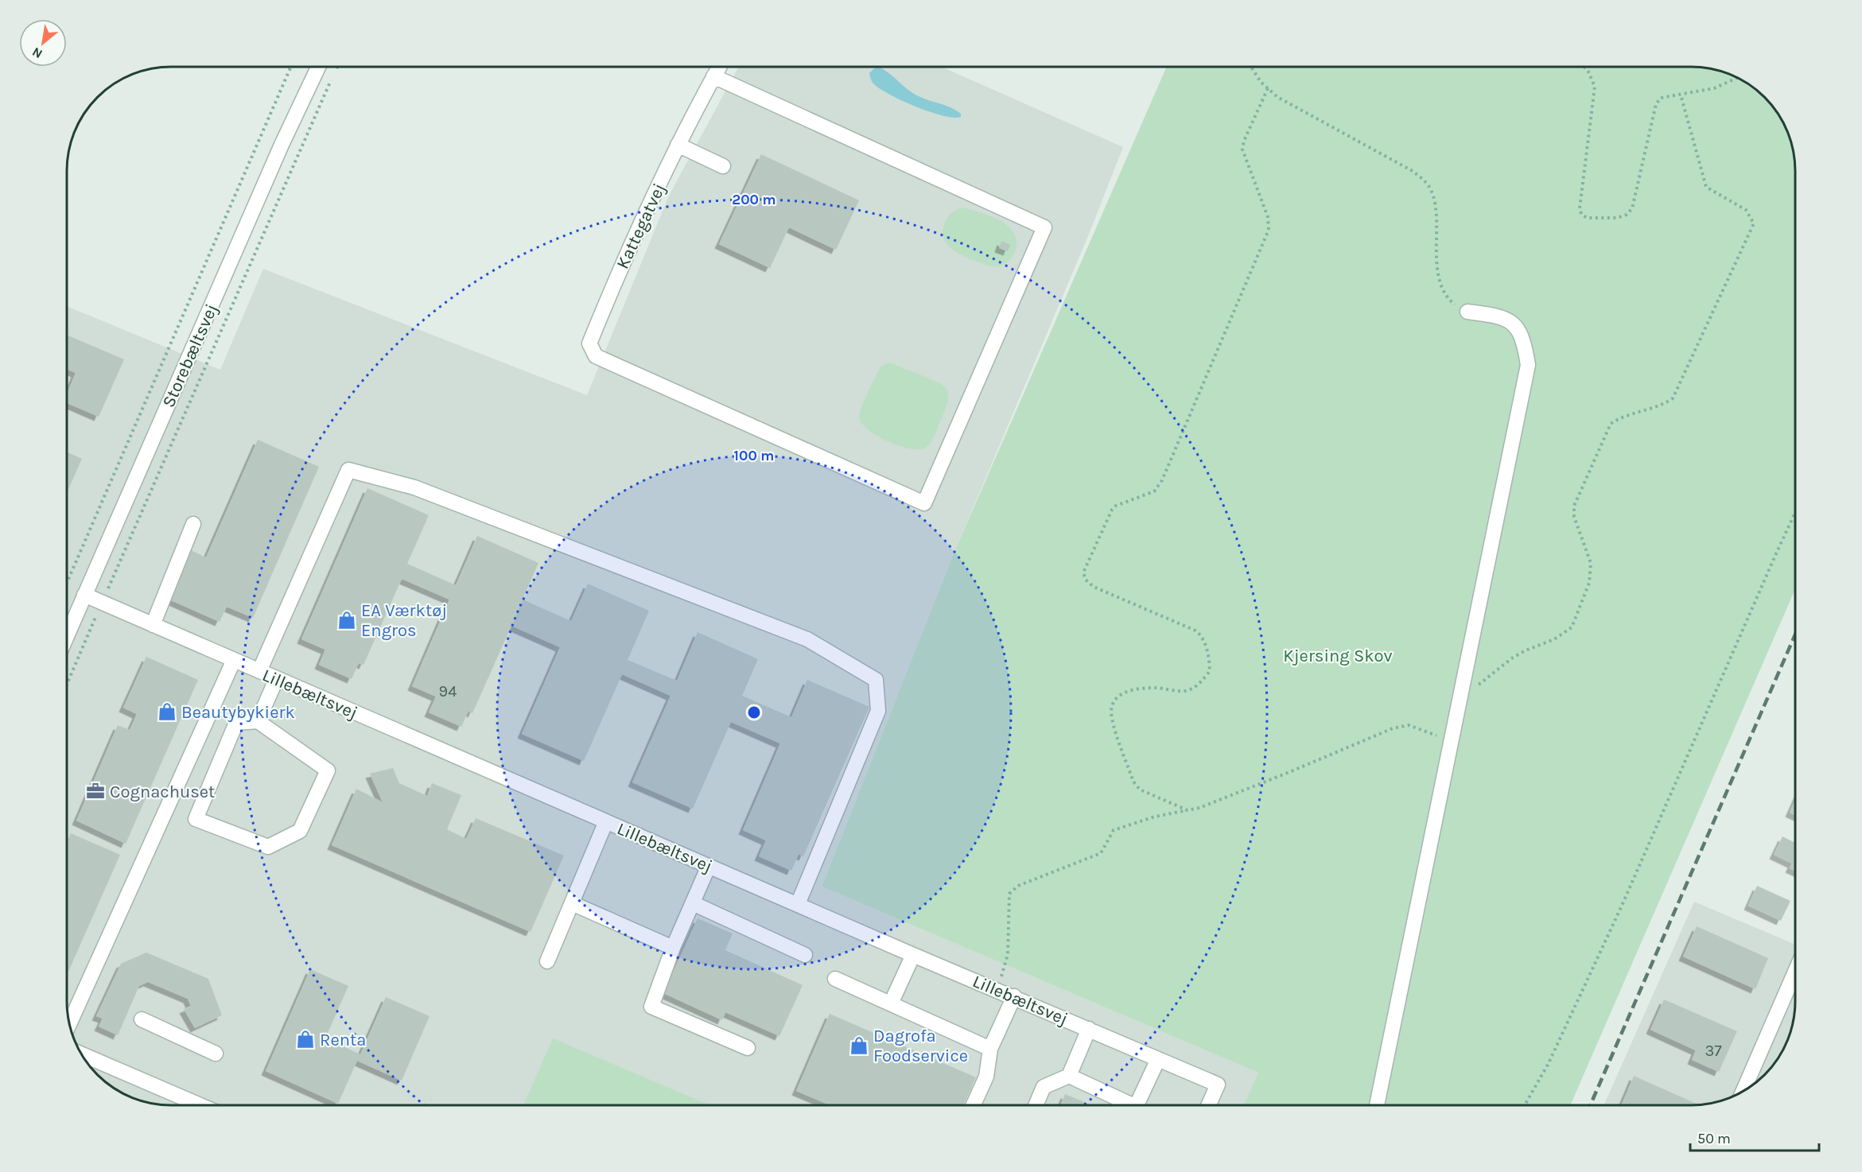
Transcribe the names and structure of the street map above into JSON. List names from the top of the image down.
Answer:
{
  "streets": {
    "street": ["Kattegatvej", "Storebæltsvej", "Lillebæltsvej"]
  },
  "crossings": [
    ["Storebæltsvej", "Lillebæltsvej"]
  ],
  "parks": ["Kjersing Skov"],
  "places": {
    "shop": [
      "EA Værktøj Engros",
      "Beautybykierk",
      "Renta",
      "Dagrofa Foodservice"
    ],
    "office": ["Cognachuset"]
  },
  "house_numbers": ["94", "37"],
  "scale_bar": "50 m",
  "north": "bottom left",
  "rings": ["200 m", "100 m"]
}
